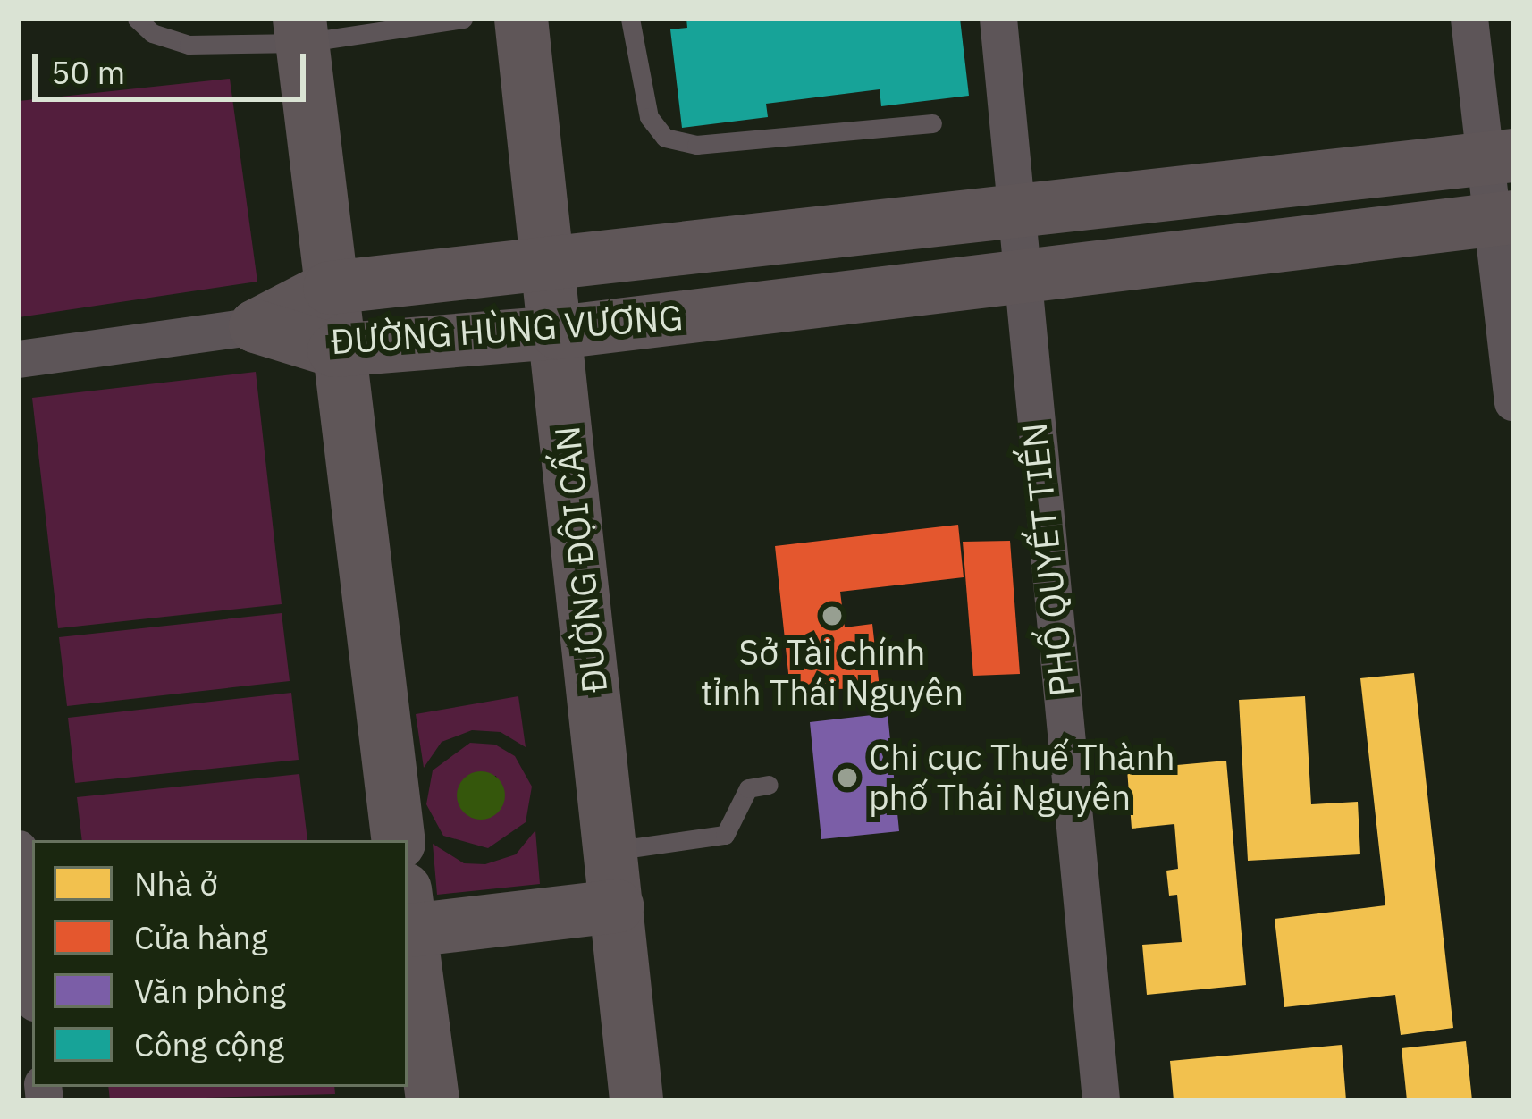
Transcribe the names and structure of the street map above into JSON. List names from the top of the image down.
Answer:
{
  "streets": {
    "street": ["ĐƯỜNG HÙNG VƯƠNG", "ĐƯỜNG ĐỘI CẤN", "PHỐ QUYẾT TIẾN"]
  },
  "crossings": [
    ["ĐƯỜNG HÙNG VƯƠNG", "ĐƯỜNG ĐỘI CẤN"],
    ["ĐƯỜNG HÙNG VƯƠNG", "PHỐ QUYẾT TIẾN"]
  ],
  "places": ["Sở Tài chính tỉnh Thái Nguyên", "Chi cục Thuế Thành phố Thái Nguyên"],
  "legend": [
    "Nhà ở",
    "Cửa hàng",
    "Văn phòng",
    "Công cộng"
  ],
  "scale_bar": "50 m"
}
